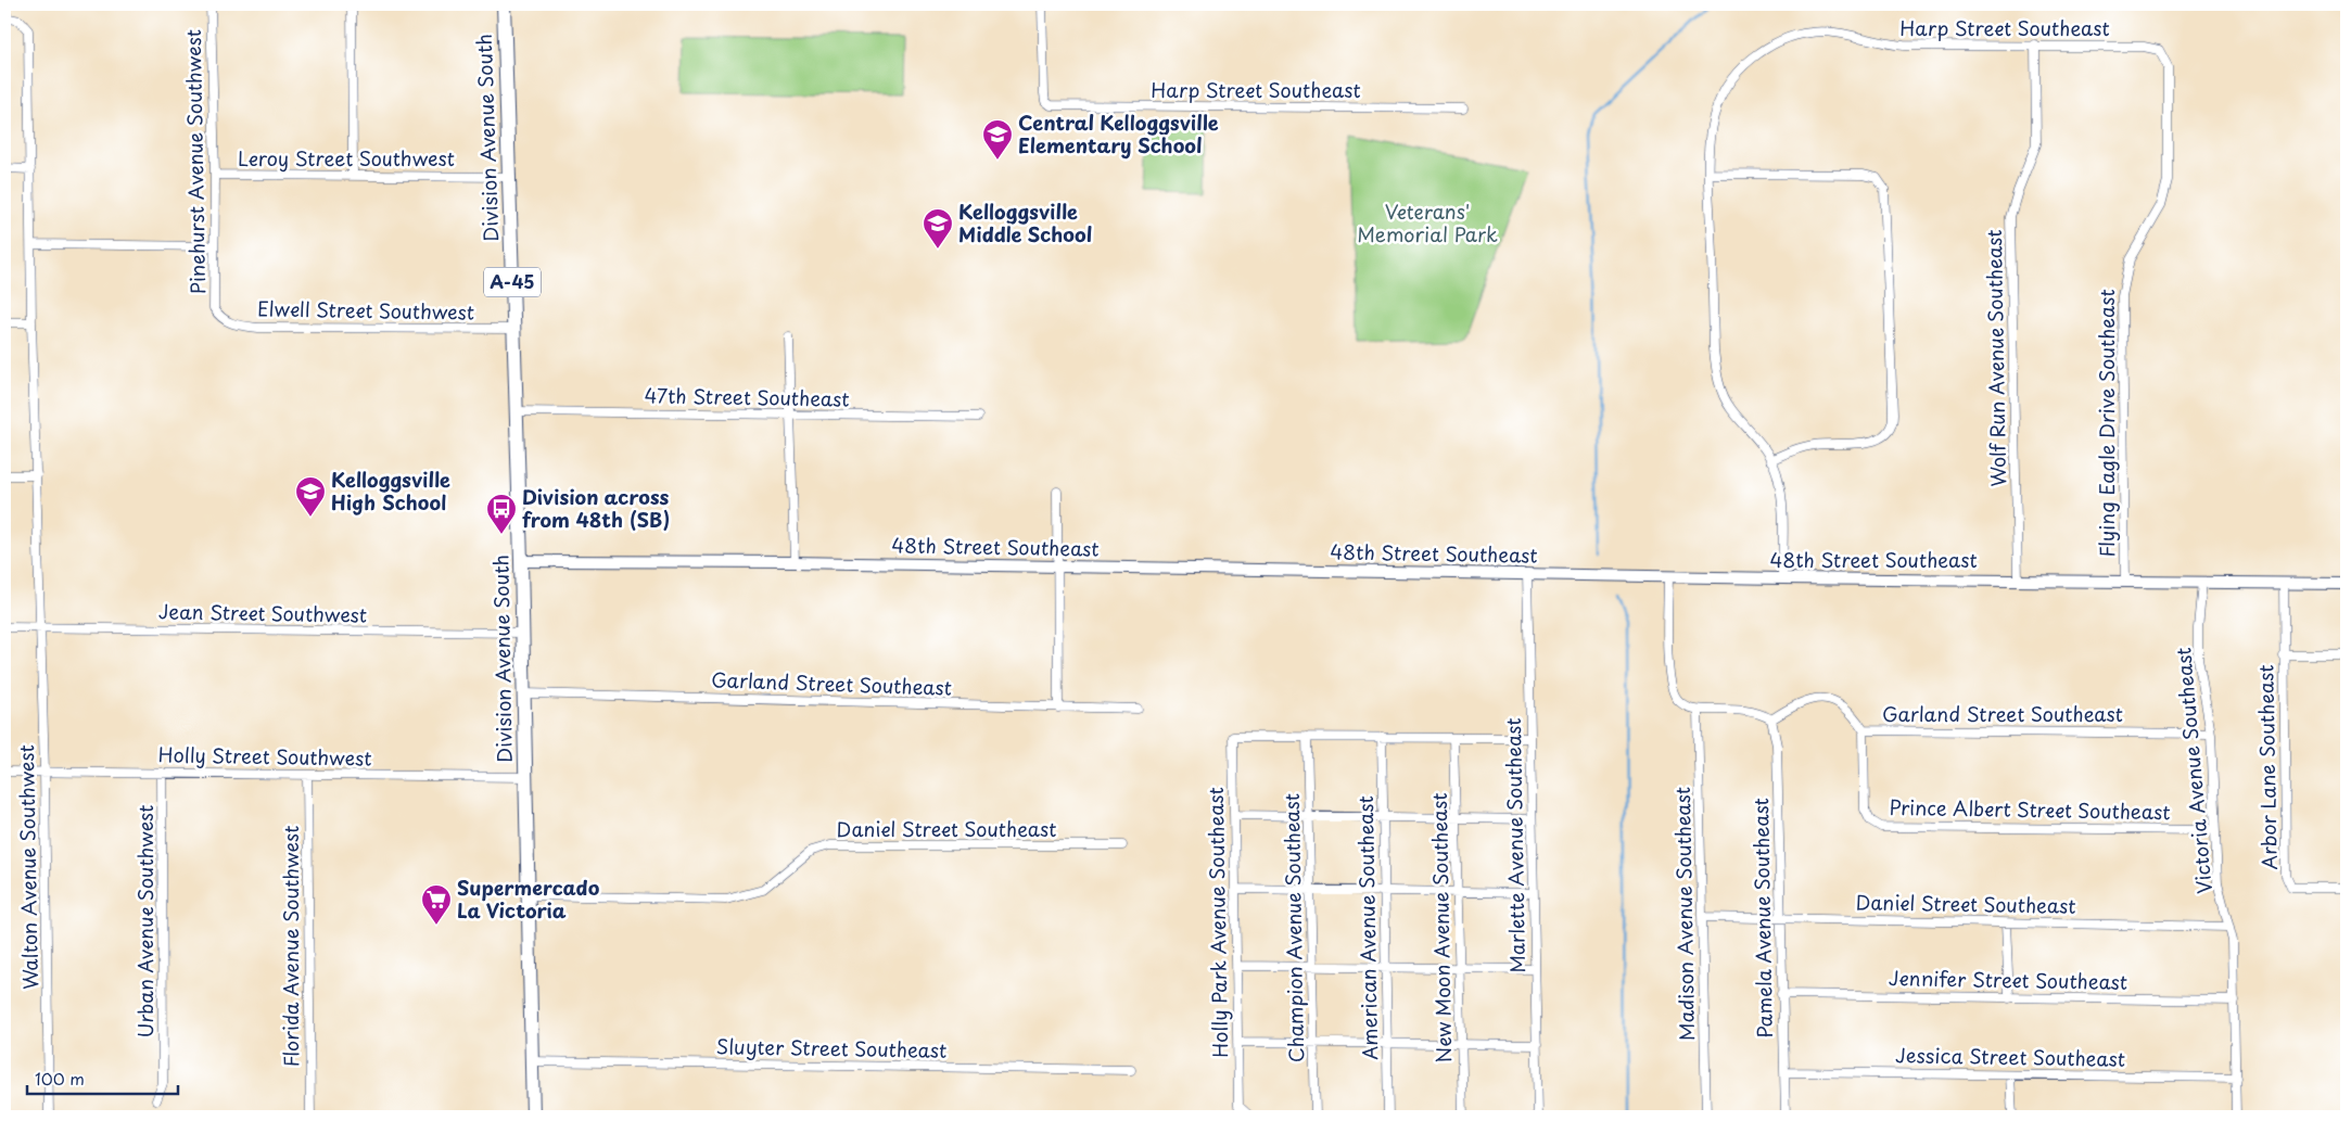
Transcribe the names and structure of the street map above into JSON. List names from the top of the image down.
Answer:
{
  "streets": {
    "main road": ["Division Avenue South", "A-45"],
    "street": [
      "Harp Street Southeast",
      "Leroy Street Southwest",
      "Pinehurst Avenue Southwest",
      "Elwell Street Southwest",
      "Wolf Run Avenue Southeast",
      "47th Street Southeast",
      "Flying Eagle Drive Southeast",
      "48th Street Southeast",
      "Jean Street Southwest",
      "Garland Street Southeast",
      "Holly Street Southwest",
      "Arbor Lane Southeast",
      "Victoria Avenue Southeast",
      "Prince Albert Street Southeast",
      "Daniel Street Southeast",
      "Marlette Avenue Southeast",
      "Walton Avenue Southwest",
      "Madison Avenue Southeast",
      "Pamela Avenue Southeast",
      "Urban Avenue Southwest",
      "Holly Park Avenue Southeast",
      "Champion Avenue Southeast",
      "American Avenue Southeast",
      "New Moon Avenue Southeast",
      "Florida Avenue Southwest",
      "Jennifer Street Southeast",
      "Sluyter Street Southeast",
      "Jessica Street Southeast"
    ]
  },
  "crossings": [
    ["Harp Street Southeast", "Wolf Run Avenue Southeast"],
    ["Harp Street Southeast", "Flying Eagle Drive Southeast"],
    ["Harp Street Southeast", "48th Street Southeast"],
    ["Division Avenue South", "Leroy Street Southwest"],
    ["Division Avenue South", "Elwell Street Southwest"],
    ["Division Avenue South", "47th Street Southeast"],
    ["Division Avenue South", "48th Street Southeast"],
    ["Division Avenue South", "Jean Street Southwest"],
    ["Division Avenue South", "Garland Street Southeast"],
    ["Division Avenue South", "Holly Street Southwest"],
    ["Division Avenue South", "Daniel Street Southeast"],
    ["Division Avenue South", "Sluyter Street Southeast"],
    ["Leroy Street Southwest", "Pinehurst Avenue Southwest"],
    ["Pinehurst Avenue Southwest", "Elwell Street Southwest"],
    ["Wolf Run Avenue Southeast", "48th Street Southeast"],
    ["Flying Eagle Drive Southeast", "48th Street Southeast"],
    ["48th Street Southeast", "Victoria Avenue Southeast"],
    ["48th Street Southeast", "Marlette Avenue Southeast"],
    ["Jean Street Southwest", "Walton Avenue Southwest"],
    ["Garland Street Southeast", "Victoria Avenue Southeast"],
    ["Garland Street Southeast", "Prince Albert Street Southeast"],
    ["Garland Street Southeast", "Pamela Avenue Southeast"],
    ["Holly Street Southwest", "Walton Avenue Southwest"],
    ["Holly Street Southwest", "Urban Avenue Southwest"],
    ["Holly Street Southwest", "Florida Avenue Southwest"],
    ["Victoria Avenue Southeast", "Prince Albert Street Southeast"],
    ["Victoria Avenue Southeast", "Daniel Street Southeast"],
    ["Victoria Avenue Southeast", "Jennifer Street Southeast"],
    ["Victoria Avenue Southeast", "Jessica Street Southeast"],
    ["Daniel Street Southeast", "Madison Avenue Southeast"],
    ["Daniel Street Southeast", "Pamela Avenue Southeast"],
    ["Pamela Avenue Southeast", "Jennifer Street Southeast"],
    ["Pamela Avenue Southeast", "Jessica Street Southeast"],
    ["Holly Park Avenue Southeast", "Champion Avenue Southeast"]
  ],
  "parks": ["Veterans' Memorial Park"],
  "places": {
    "school or university": ["Central Kelloggsville Elementary School", "Kelloggsville Middle School", "Kelloggsville High School"],
    "bus stop": ["Division across from 48th (SB)"],
    "supermarket": ["Supermercado La Victoria"]
  },
  "scale_bar": "100 m"
}
